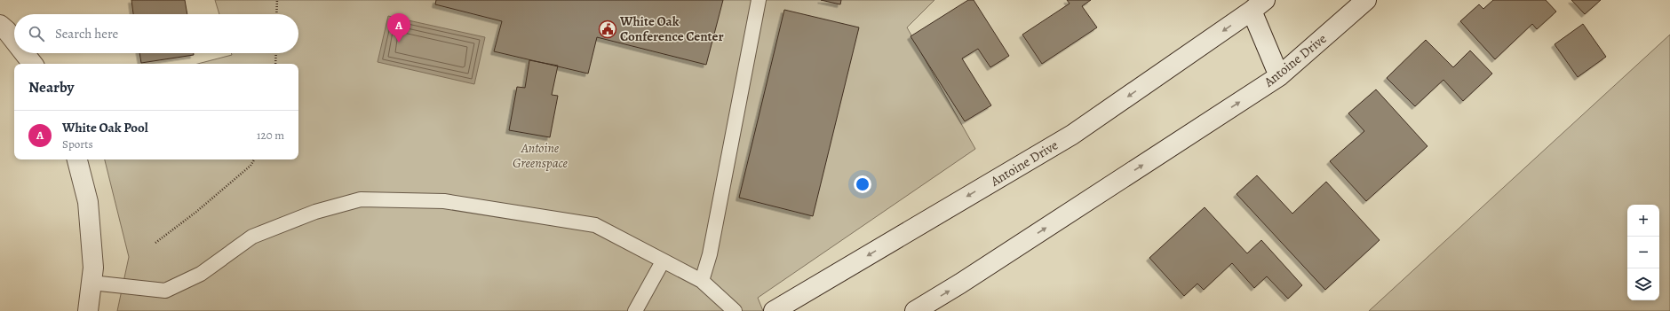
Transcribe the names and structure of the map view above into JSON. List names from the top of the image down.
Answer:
{
  "streets": {
    "main road": ["Antoine Drive"]
  },
  "parks": ["Antoine Greenspace"],
  "places": {
    "public building": ["White Oak Conference Center"]
  },
  "page": {
    "pins": "A",
    "search": "Search here",
    "heading": "Nearby",
    "list": [
      {
        "mark": "A",
        "name": "White Oak Pool",
        "note": "Sports",
        "value": "120 m"
      }
    ],
    "map_buttons": ["+", "−"]
  }
}
